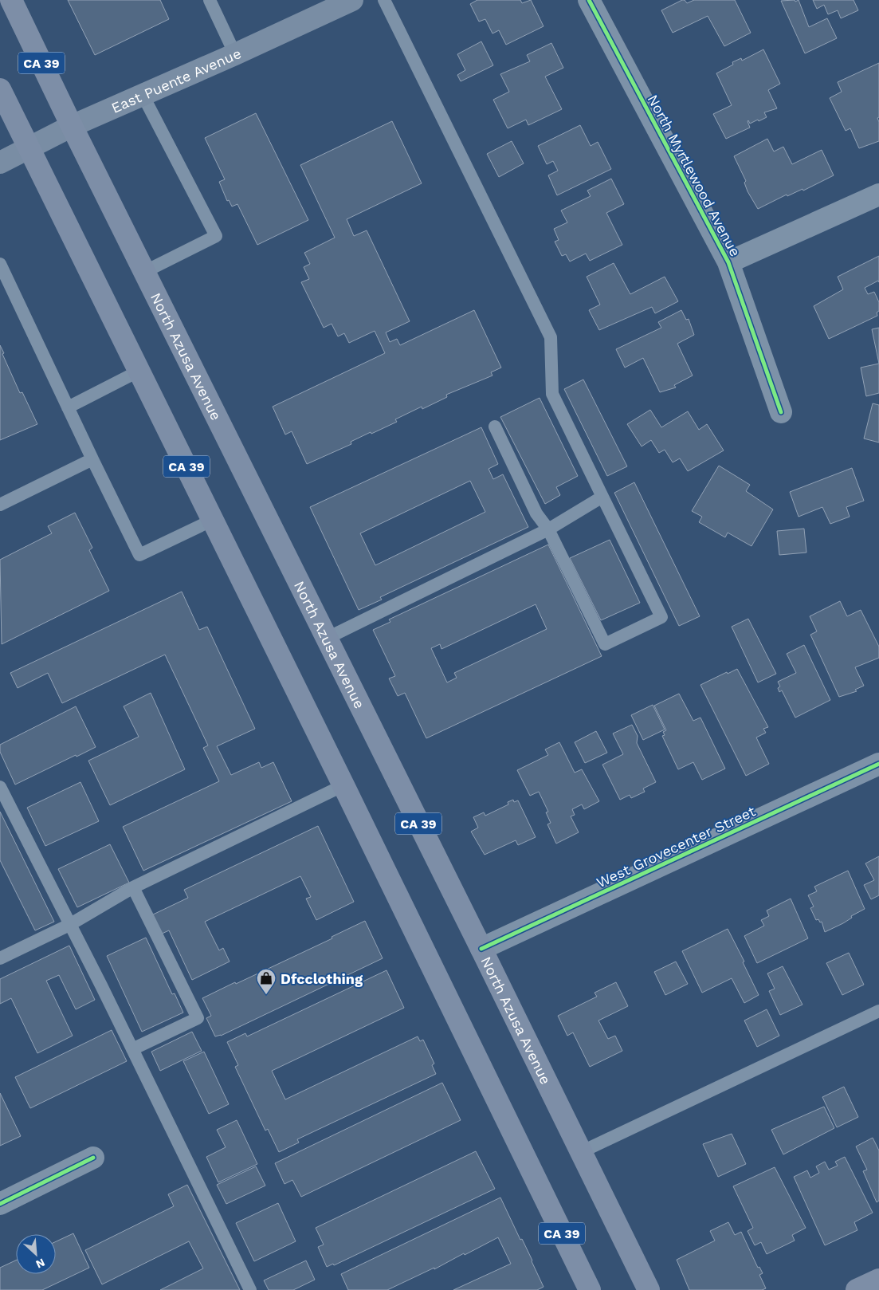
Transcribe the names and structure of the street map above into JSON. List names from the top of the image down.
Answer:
{
  "streets": {
    "main road": ["CA 39", "East Puente Avenue", "North Azusa Avenue"],
    "street": ["North Myrtlewood Avenue", "West Grovecenter Street"]
  },
  "crossings": [
    ["CA 39", "East Puente Avenue"],
    ["East Puente Avenue", "North Azusa Avenue"],
    ["North Azusa Avenue", "West Grovecenter Street"]
  ],
  "places": {
    "shop": ["Dfcclothing"]
  },
  "north": "bottom right"
}
